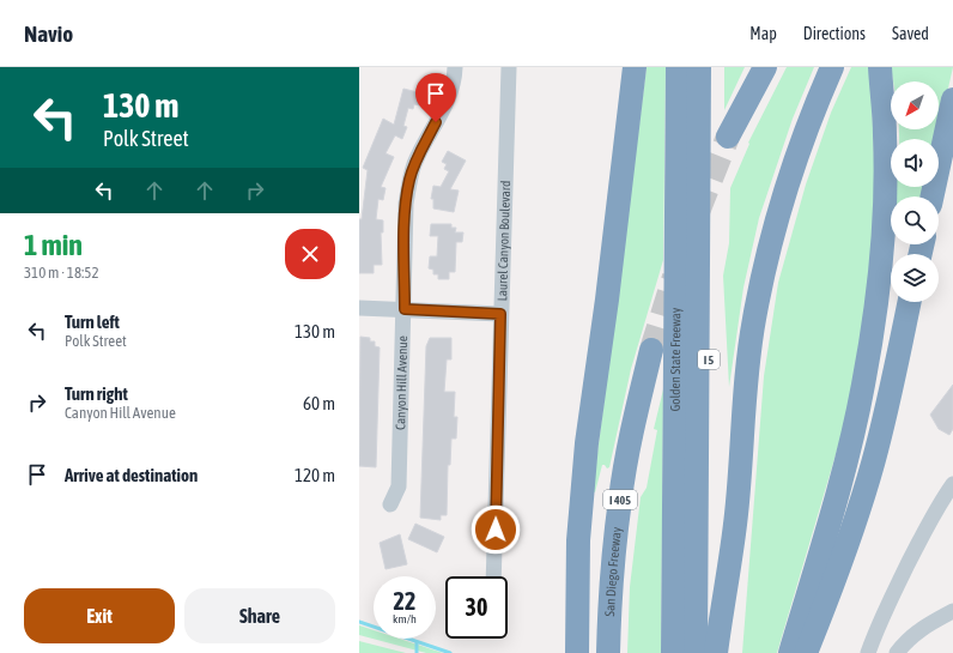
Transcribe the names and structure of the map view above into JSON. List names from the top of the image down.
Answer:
{
  "streets": {
    "highway": [
      "I 5",
      "Golden State Freeway",
      "I 405",
      "San Diego Freeway"
    ],
    "street": ["Laurel Canyon Boulevard", "Canyon Hill Avenue"]
  },
  "north": "bottom left",
  "page": {
    "header": "Navio",
    "nav": ["Map", "Directions", "Saved"],
    "turn": ["130 m", "Polk Street"],
    "heading": ["1 min", "310 m · 18:52"],
    "list": [
      {
        "name": "Turn left",
        "note": "Polk Street",
        "value": "130 m"
      },
      {
        "name": "Turn right",
        "note": "Canyon Hill Avenue",
        "value": "60 m"
      },
      {
        "name": "Arrive at destination",
        "value": "120 m"
      }
    ],
    "speed": "22 km/h",
    "limit": "30",
    "buttons": ["Exit", "Share"]
  }
}
